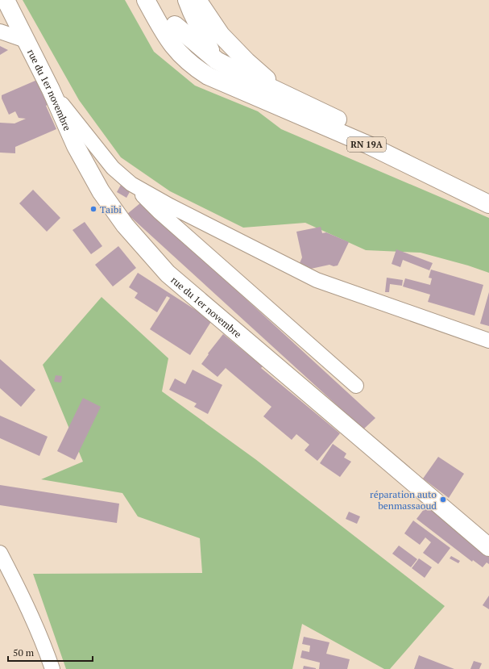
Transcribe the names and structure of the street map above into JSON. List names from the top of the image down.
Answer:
{
  "streets": {
    "main road": ["rue du 1er novembre", "RN 19A"]
  },
  "places": ["Taibi", "réparation auto benmassaoud"],
  "scale_bar": "50 m"
}
